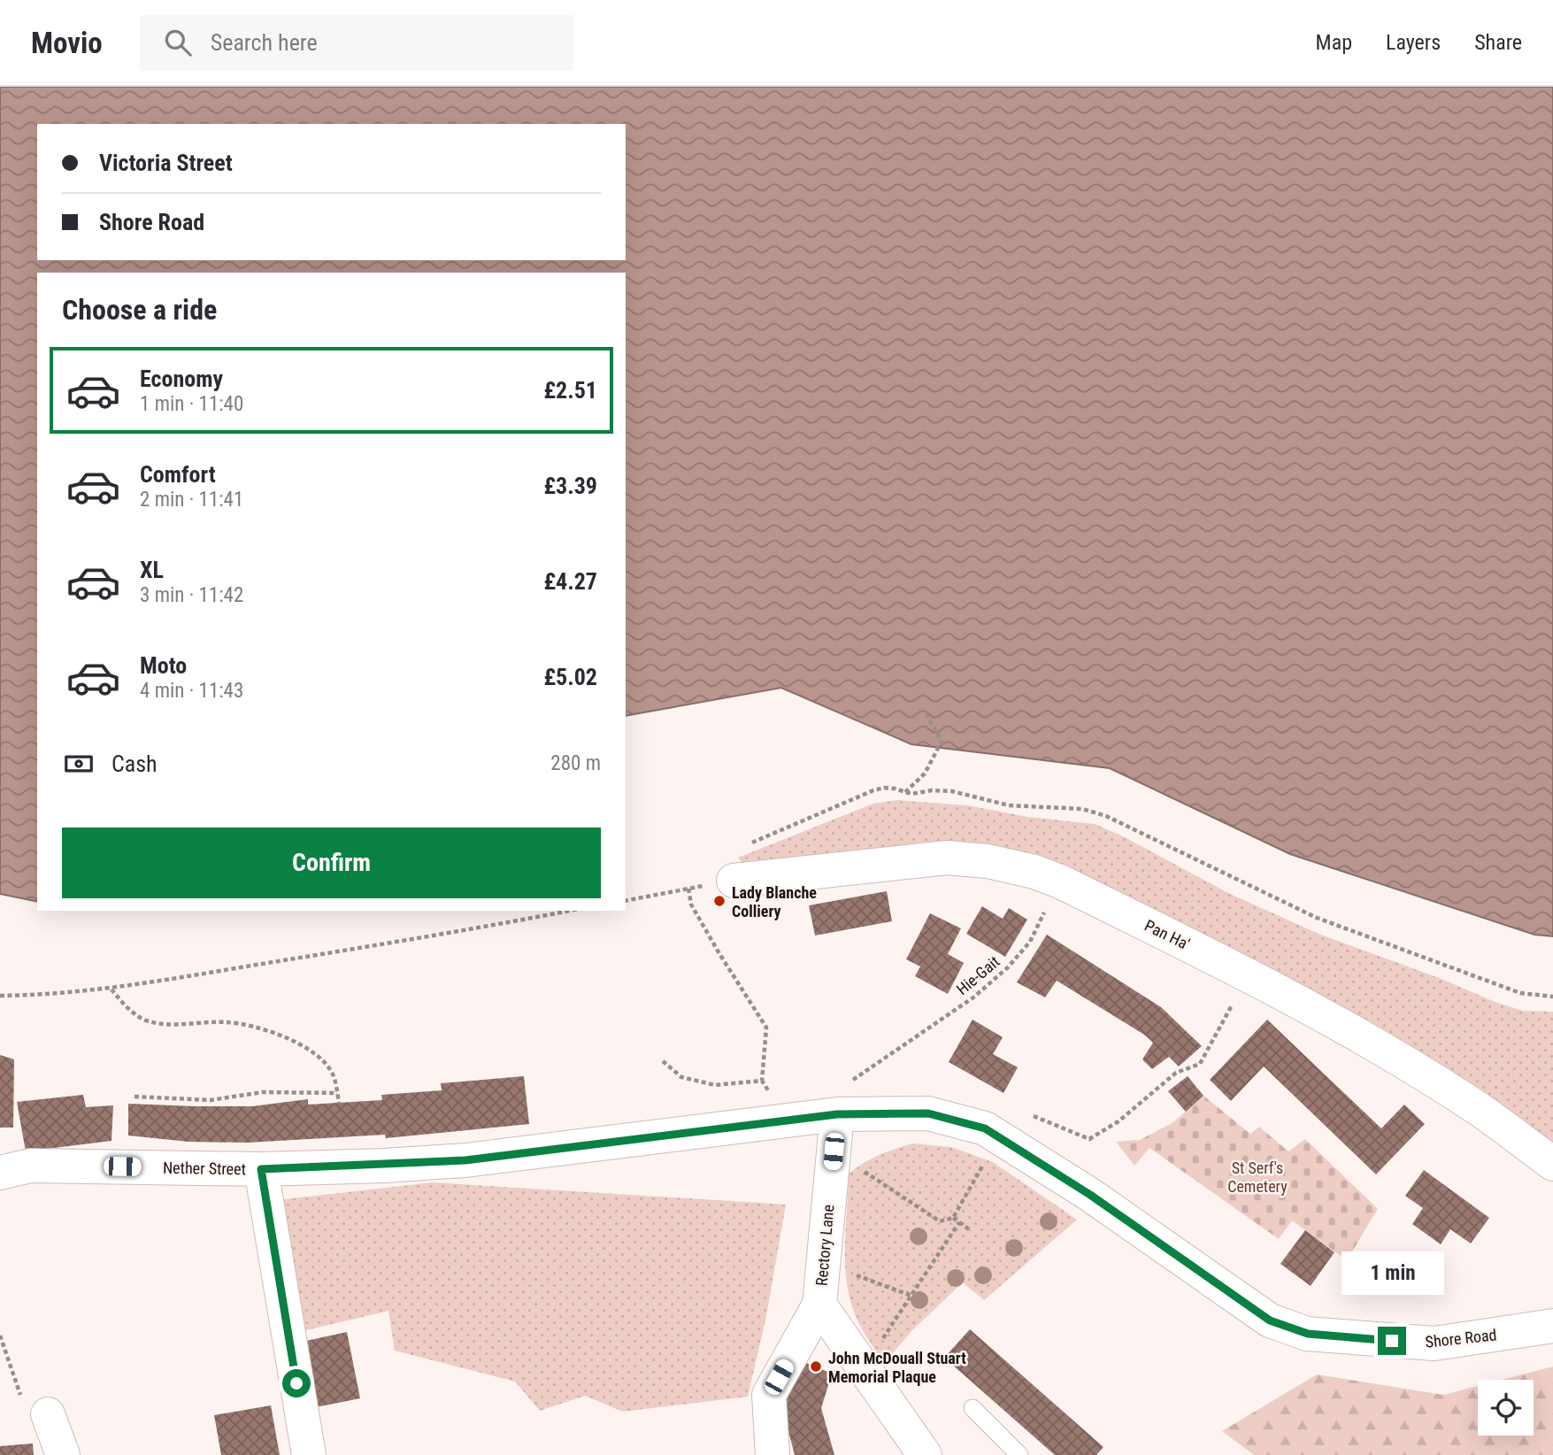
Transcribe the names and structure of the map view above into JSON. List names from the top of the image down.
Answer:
{
  "streets": {
    "street": [
      "Pan Ha'",
      "Nether Street",
      "Rectory Lane",
      "Shore Road"
    ],
    "path": ["Hie-Gait"]
  },
  "crossings": [
    ["Pan Ha'", "Hie-Gait"],
    ["Nether Street", "Shore Road"],
    ["Rectory Lane", "Shore Road"]
  ],
  "parks": ["St Serf's Cemetery"],
  "places": ["Lady Blanche Colliery", "John McDouall Stuart Memorial Plaque"],
  "page": {
    "header": "Movio",
    "search": "Search here",
    "nav": ["Map", "Layers", "Share"],
    "banner": ["Victoria Street", "Shore Road"],
    "heading": "Choose a ride",
    "list": [
      {
        "name": "Economy",
        "note": "1 min · 11:40",
        "value": "£2.51"
      },
      {
        "name": "Comfort",
        "note": "2 min · 11:41",
        "value": "£3.39"
      },
      {
        "name": "XL",
        "note": "3 min · 11:42",
        "value": "£4.27"
      },
      {
        "name": "Moto",
        "note": "4 min · 11:43",
        "value": "£5.02"
      }
    ],
    "pay": ["Cash", "280 m"],
    "buttons": "Confirm",
    "bubble": "1 min"
  }
}
